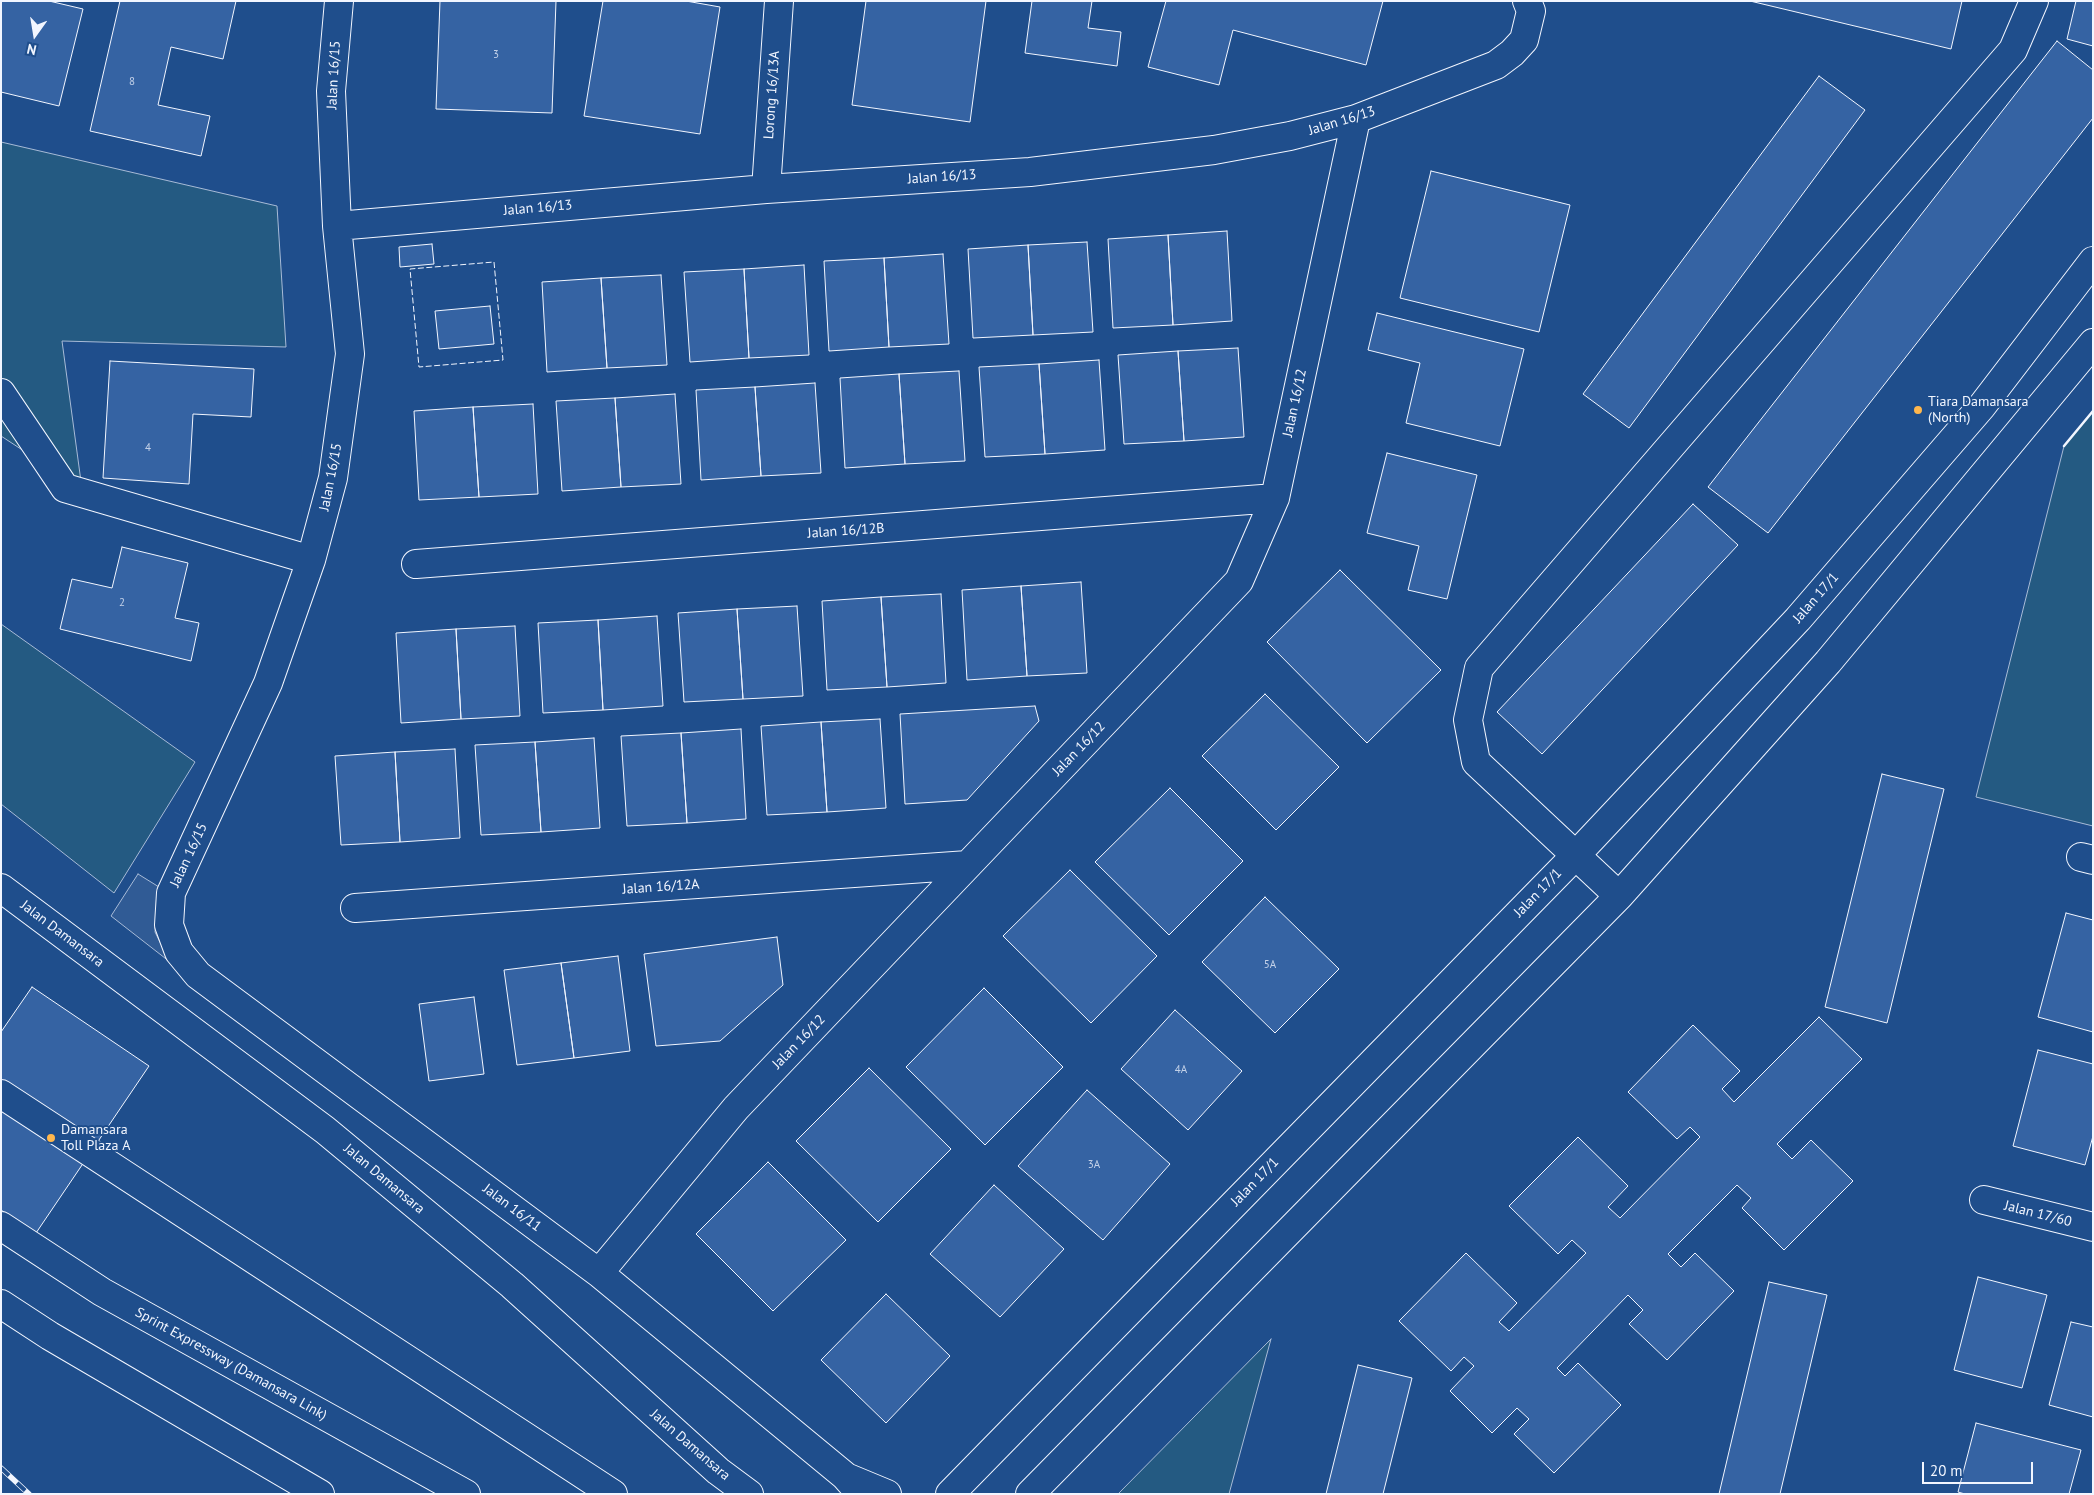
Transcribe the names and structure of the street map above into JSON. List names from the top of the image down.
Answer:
{
  "streets": {
    "main road": [
      "Jalan 16/15",
      "Lorong 16/13A",
      "Jalan 16/13",
      "Jalan 16/12",
      "Jalan 16/12B",
      "Jalan 17/1",
      "Jalan 16/12A",
      "Jalan Damansara",
      "Jalan 16/11",
      "Jalan 17/60",
      "Sprint Expressway (Damansara Link)"
    ]
  },
  "crossings": [
    ["Jalan 16/15", "Jalan 16/13"],
    ["Jalan 16/15", "Jalan 16/11"],
    ["Lorong 16/13A", "Jalan 16/13"],
    ["Jalan 16/13", "Jalan 16/12"],
    ["Jalan 16/12", "Jalan 16/12B"],
    ["Jalan 16/12", "Jalan 16/12A"],
    ["Jalan 16/12", "Jalan 16/11"]
  ],
  "places": ["Tiara Damansara (North)", "Damansara Toll Plaza A"],
  "house_numbers": [
    "3",
    "8",
    "4",
    "2",
    "5A",
    "4A",
    "3A"
  ],
  "scale_bar": "20 m",
  "north": "bottom"
}
